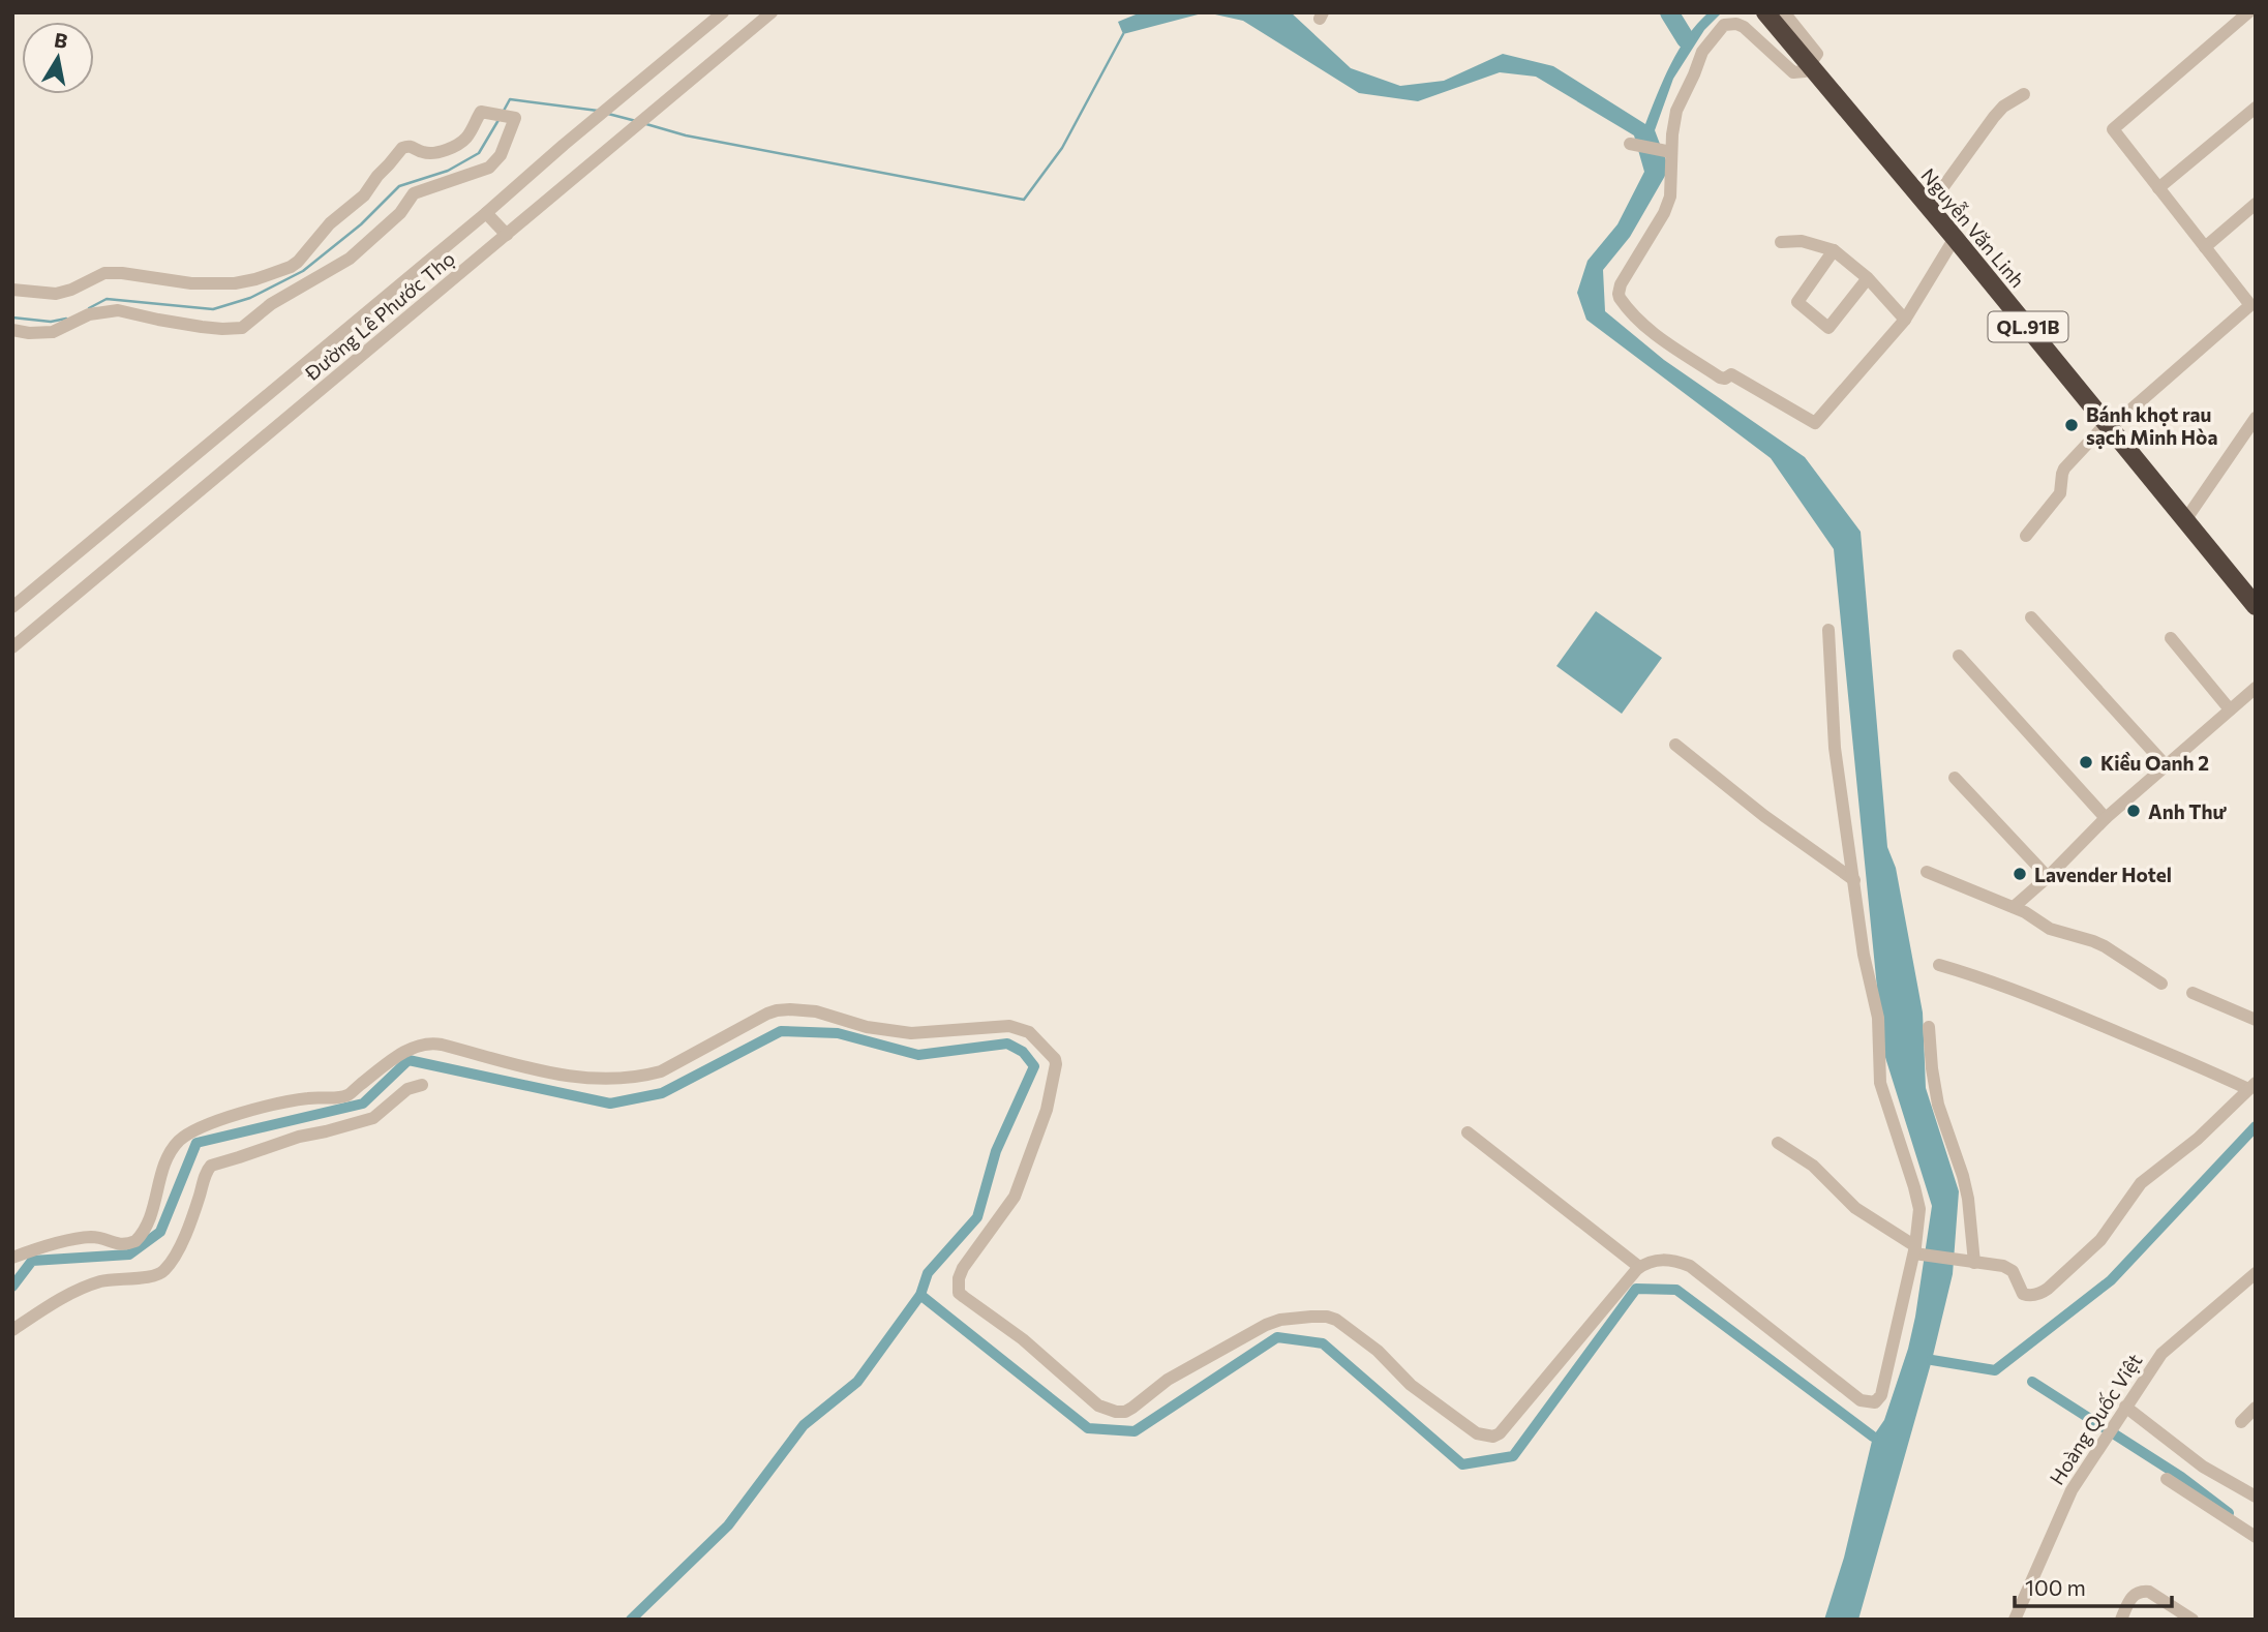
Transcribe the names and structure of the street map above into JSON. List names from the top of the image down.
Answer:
{
  "streets": {
    "highway": ["Nguyễn Văn Linh", "QL.91B"],
    "street": ["Đường Lê Phước Thọ", "Hoàng Quốc Việt"]
  },
  "places": [
    "Bánh khọt rau sạch Minh Hòa",
    "Kiều Oanh 2",
    "Anh Thư",
    "Lavender Hotel"
  ],
  "scale_bar": "100 m",
  "north": "top"
}
